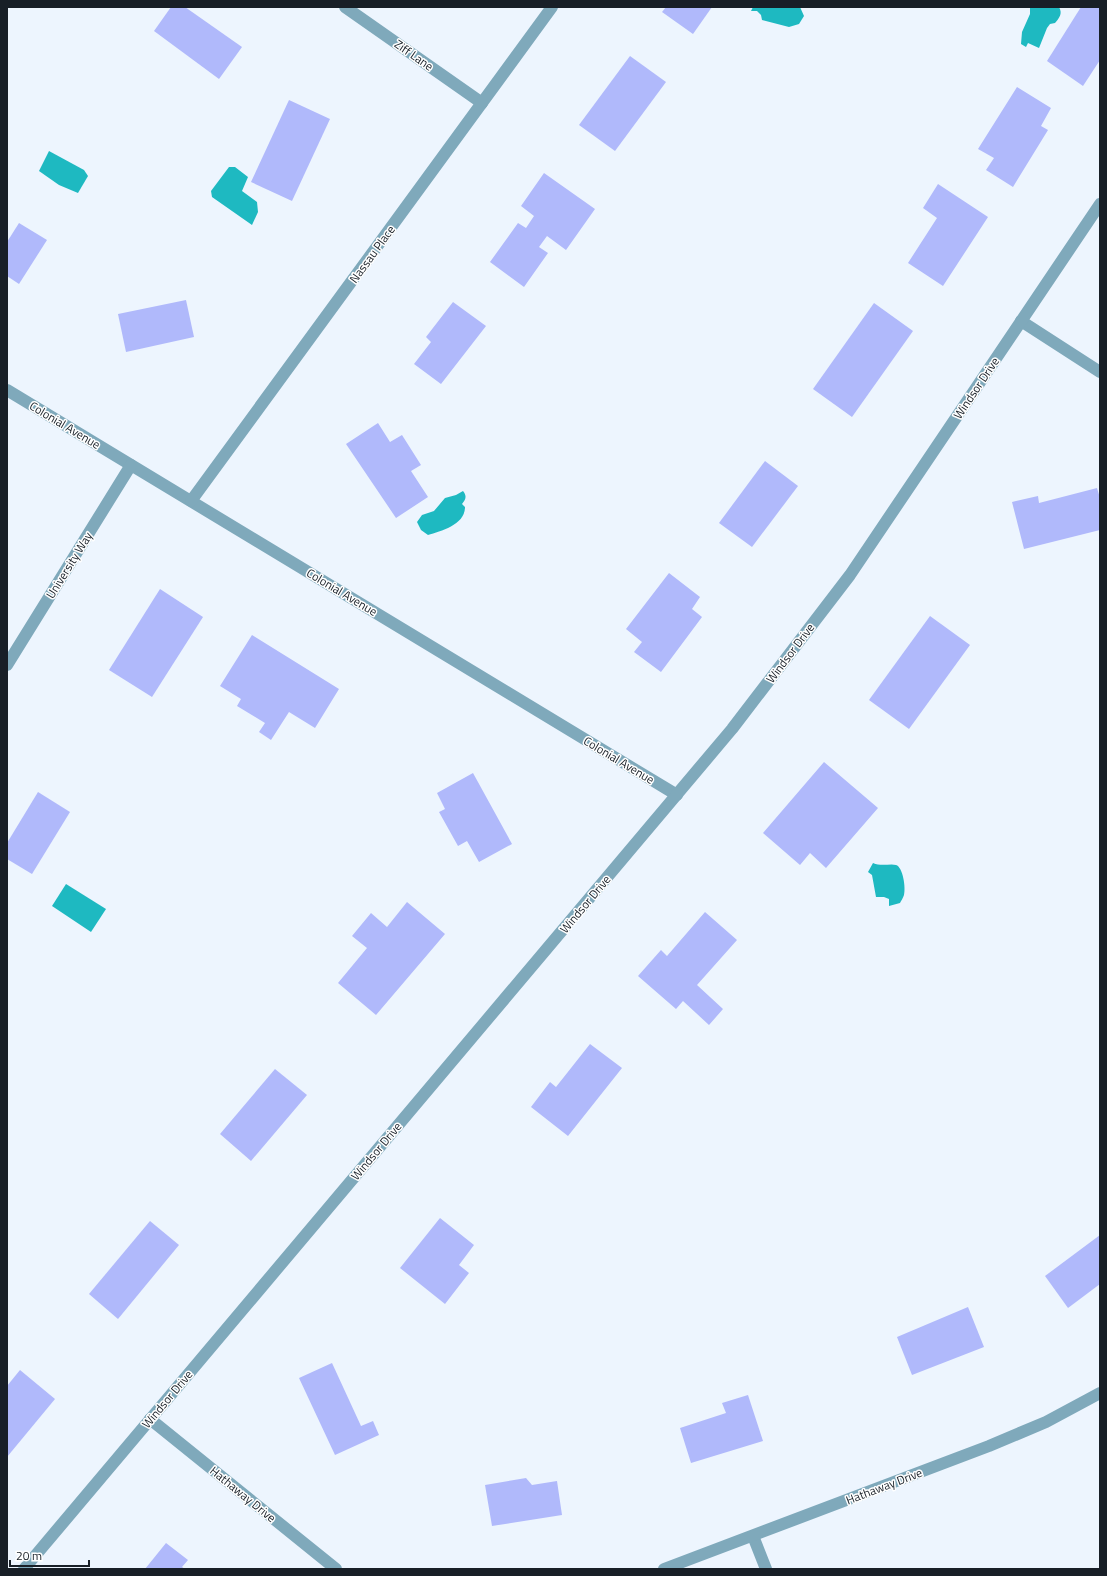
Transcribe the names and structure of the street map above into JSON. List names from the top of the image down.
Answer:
{
  "streets": {
    "street": [
      "Ziff Lane",
      "Nassau Place",
      "Windsor Drive",
      "Colonial Avenue",
      "University Way",
      "Hathaway Drive"
    ]
  },
  "crossings": [
    ["Ziff Lane", "Nassau Place"],
    ["Nassau Place", "Colonial Avenue"],
    ["Windsor Drive", "Colonial Avenue"],
    ["Windsor Drive", "Hathaway Drive"],
    ["Colonial Avenue", "University Way"]
  ],
  "scale_bar": "20 m"
}
